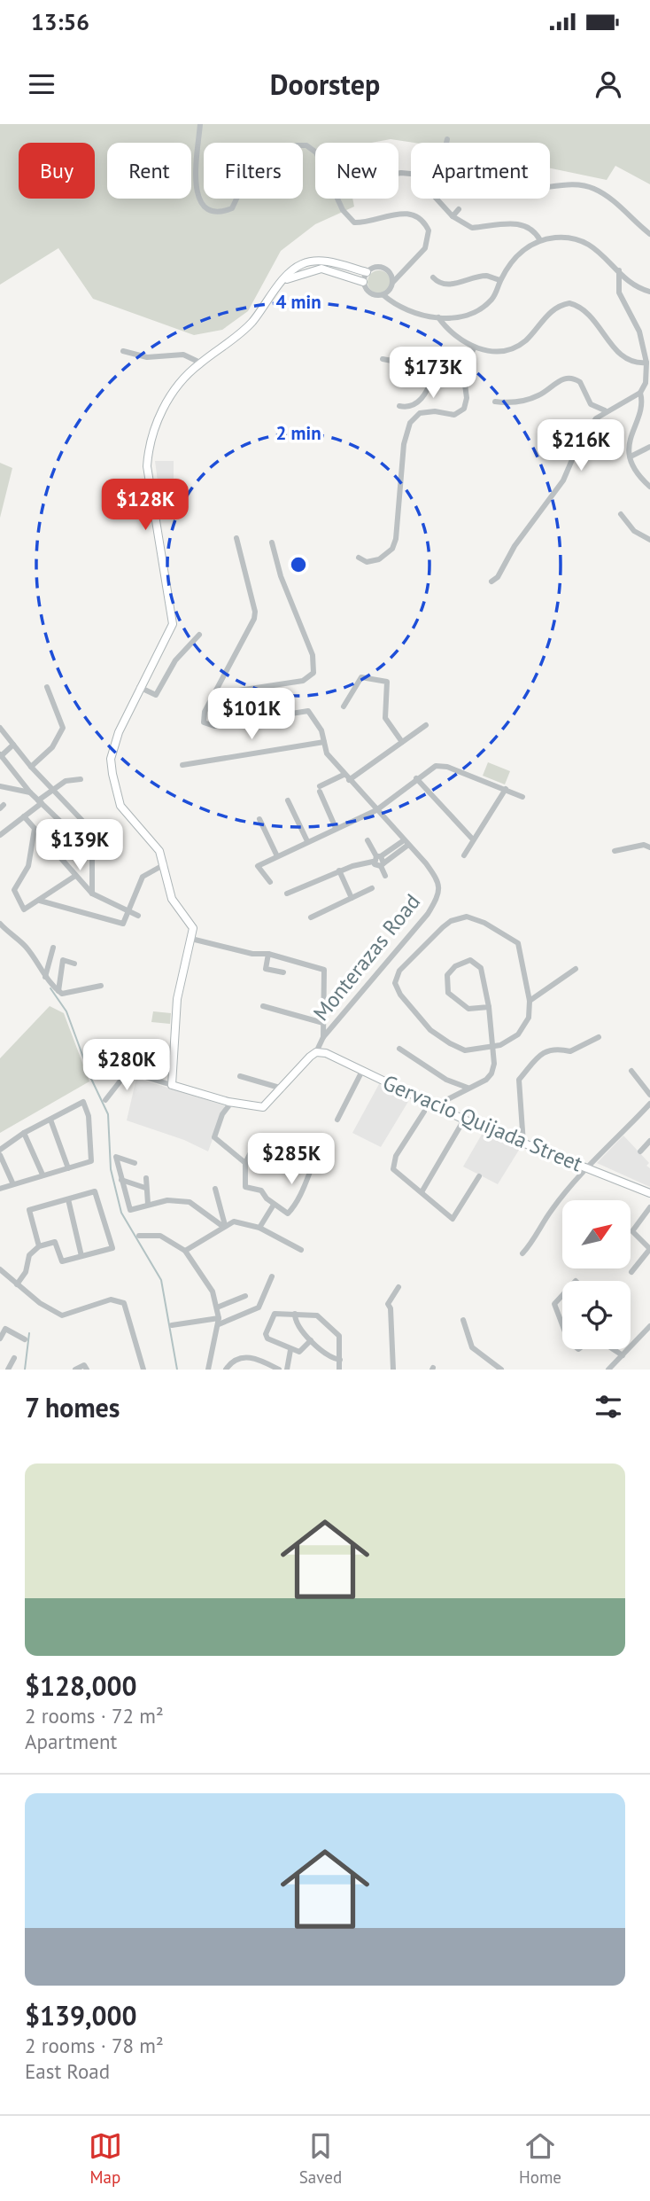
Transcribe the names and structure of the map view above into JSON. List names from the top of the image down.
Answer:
{
  "streets": {
    "street": ["Monterazas Road", "Gervacio Quijada Street"]
  },
  "crossings": [
    ["Monterazas Road", "Gervacio Quijada Street"]
  ],
  "north": "top right",
  "page": {
    "status": "13:56",
    "header": "Doorstep",
    "chip": [
      "Buy",
      "Rent",
      "Filters",
      "New",
      "Apartment"
    ],
    "price": [
      "$173K",
      "$216K",
      "$128K",
      "$101K",
      "$139K",
      "$280K",
      "$285K"
    ],
    "heading": "7 homes",
    "list": [
      {
        "name": "$128,000",
        "note": "2 rooms · 72 m² · Apartment"
      },
      {
        "name": "$139,000",
        "note": "2 rooms · 78 m² · East Road"
      }
    ],
    "tabs": ["Map", "Saved", "Home"]
  },
  "rings": ["4 min", "2 min"]
}
